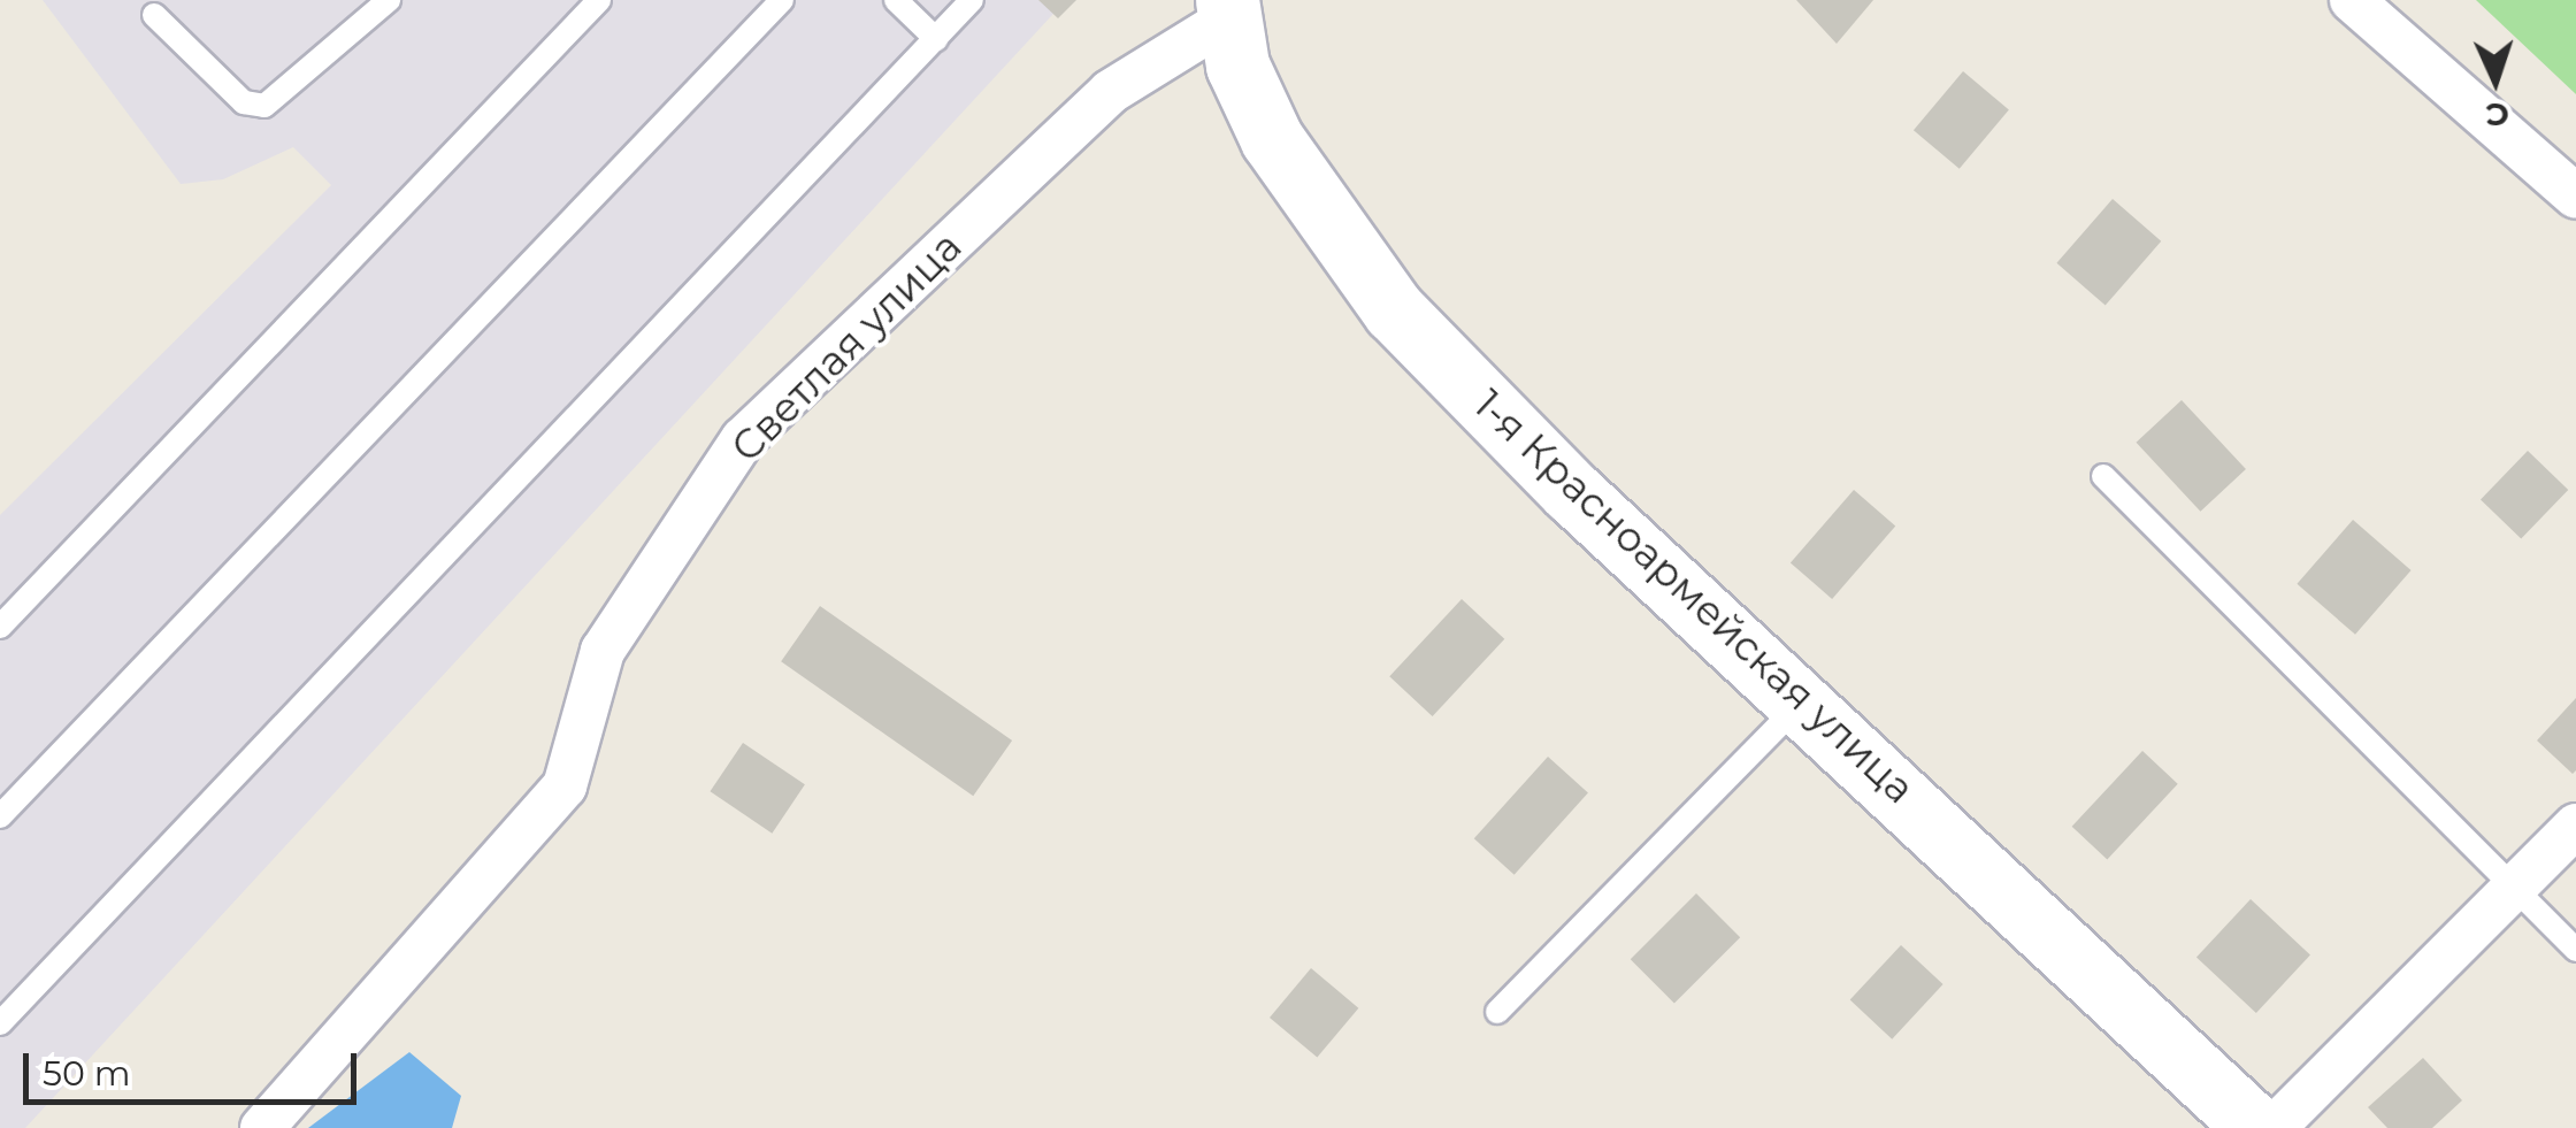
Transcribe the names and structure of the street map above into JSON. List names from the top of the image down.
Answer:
{
  "streets": {
    "street": ["Светлая улица", "1-я Красноармейская улица"]
  },
  "crossings": [
    ["Светлая улица", "1-я Красноармейская улица"]
  ],
  "scale_bar": "50 m",
  "north": "bottom"
}
